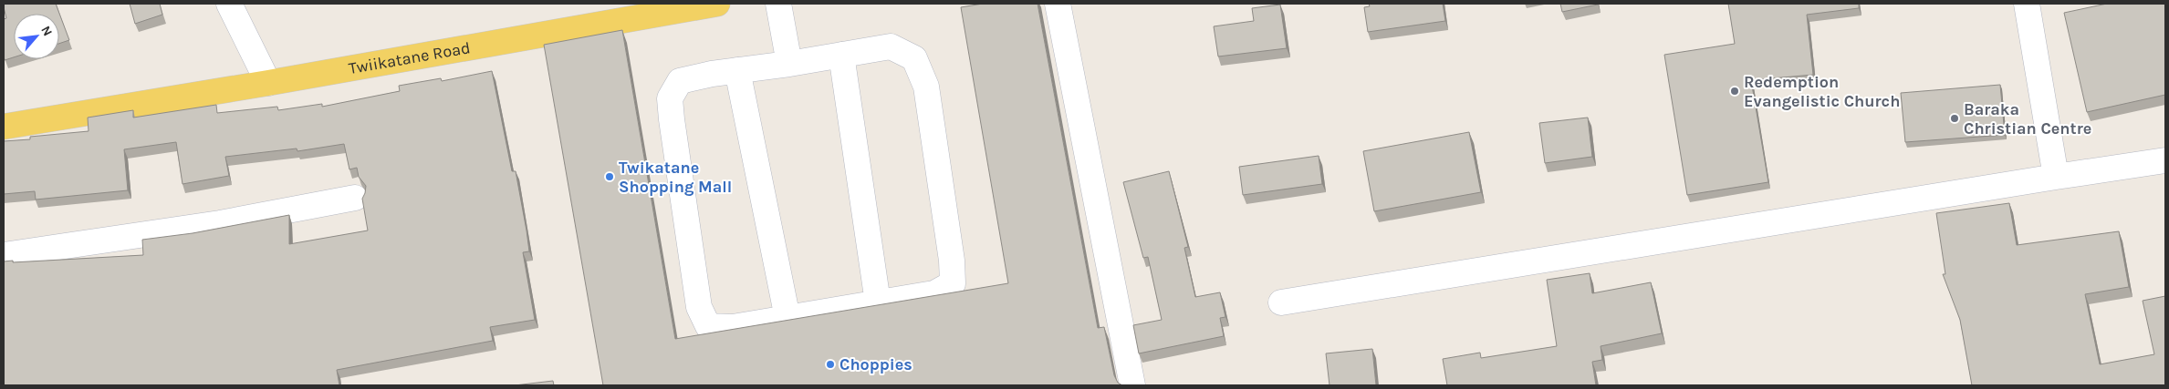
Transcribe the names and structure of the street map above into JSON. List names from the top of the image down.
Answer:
{
  "streets": {
    "main road": ["Twiikatane Road"]
  },
  "places": [
    "Redemption Evangelistic Church",
    "Baraka Christian Centre",
    "Twikatane Shopping Mall",
    "Choppies"
  ],
  "north": "top right"
}
